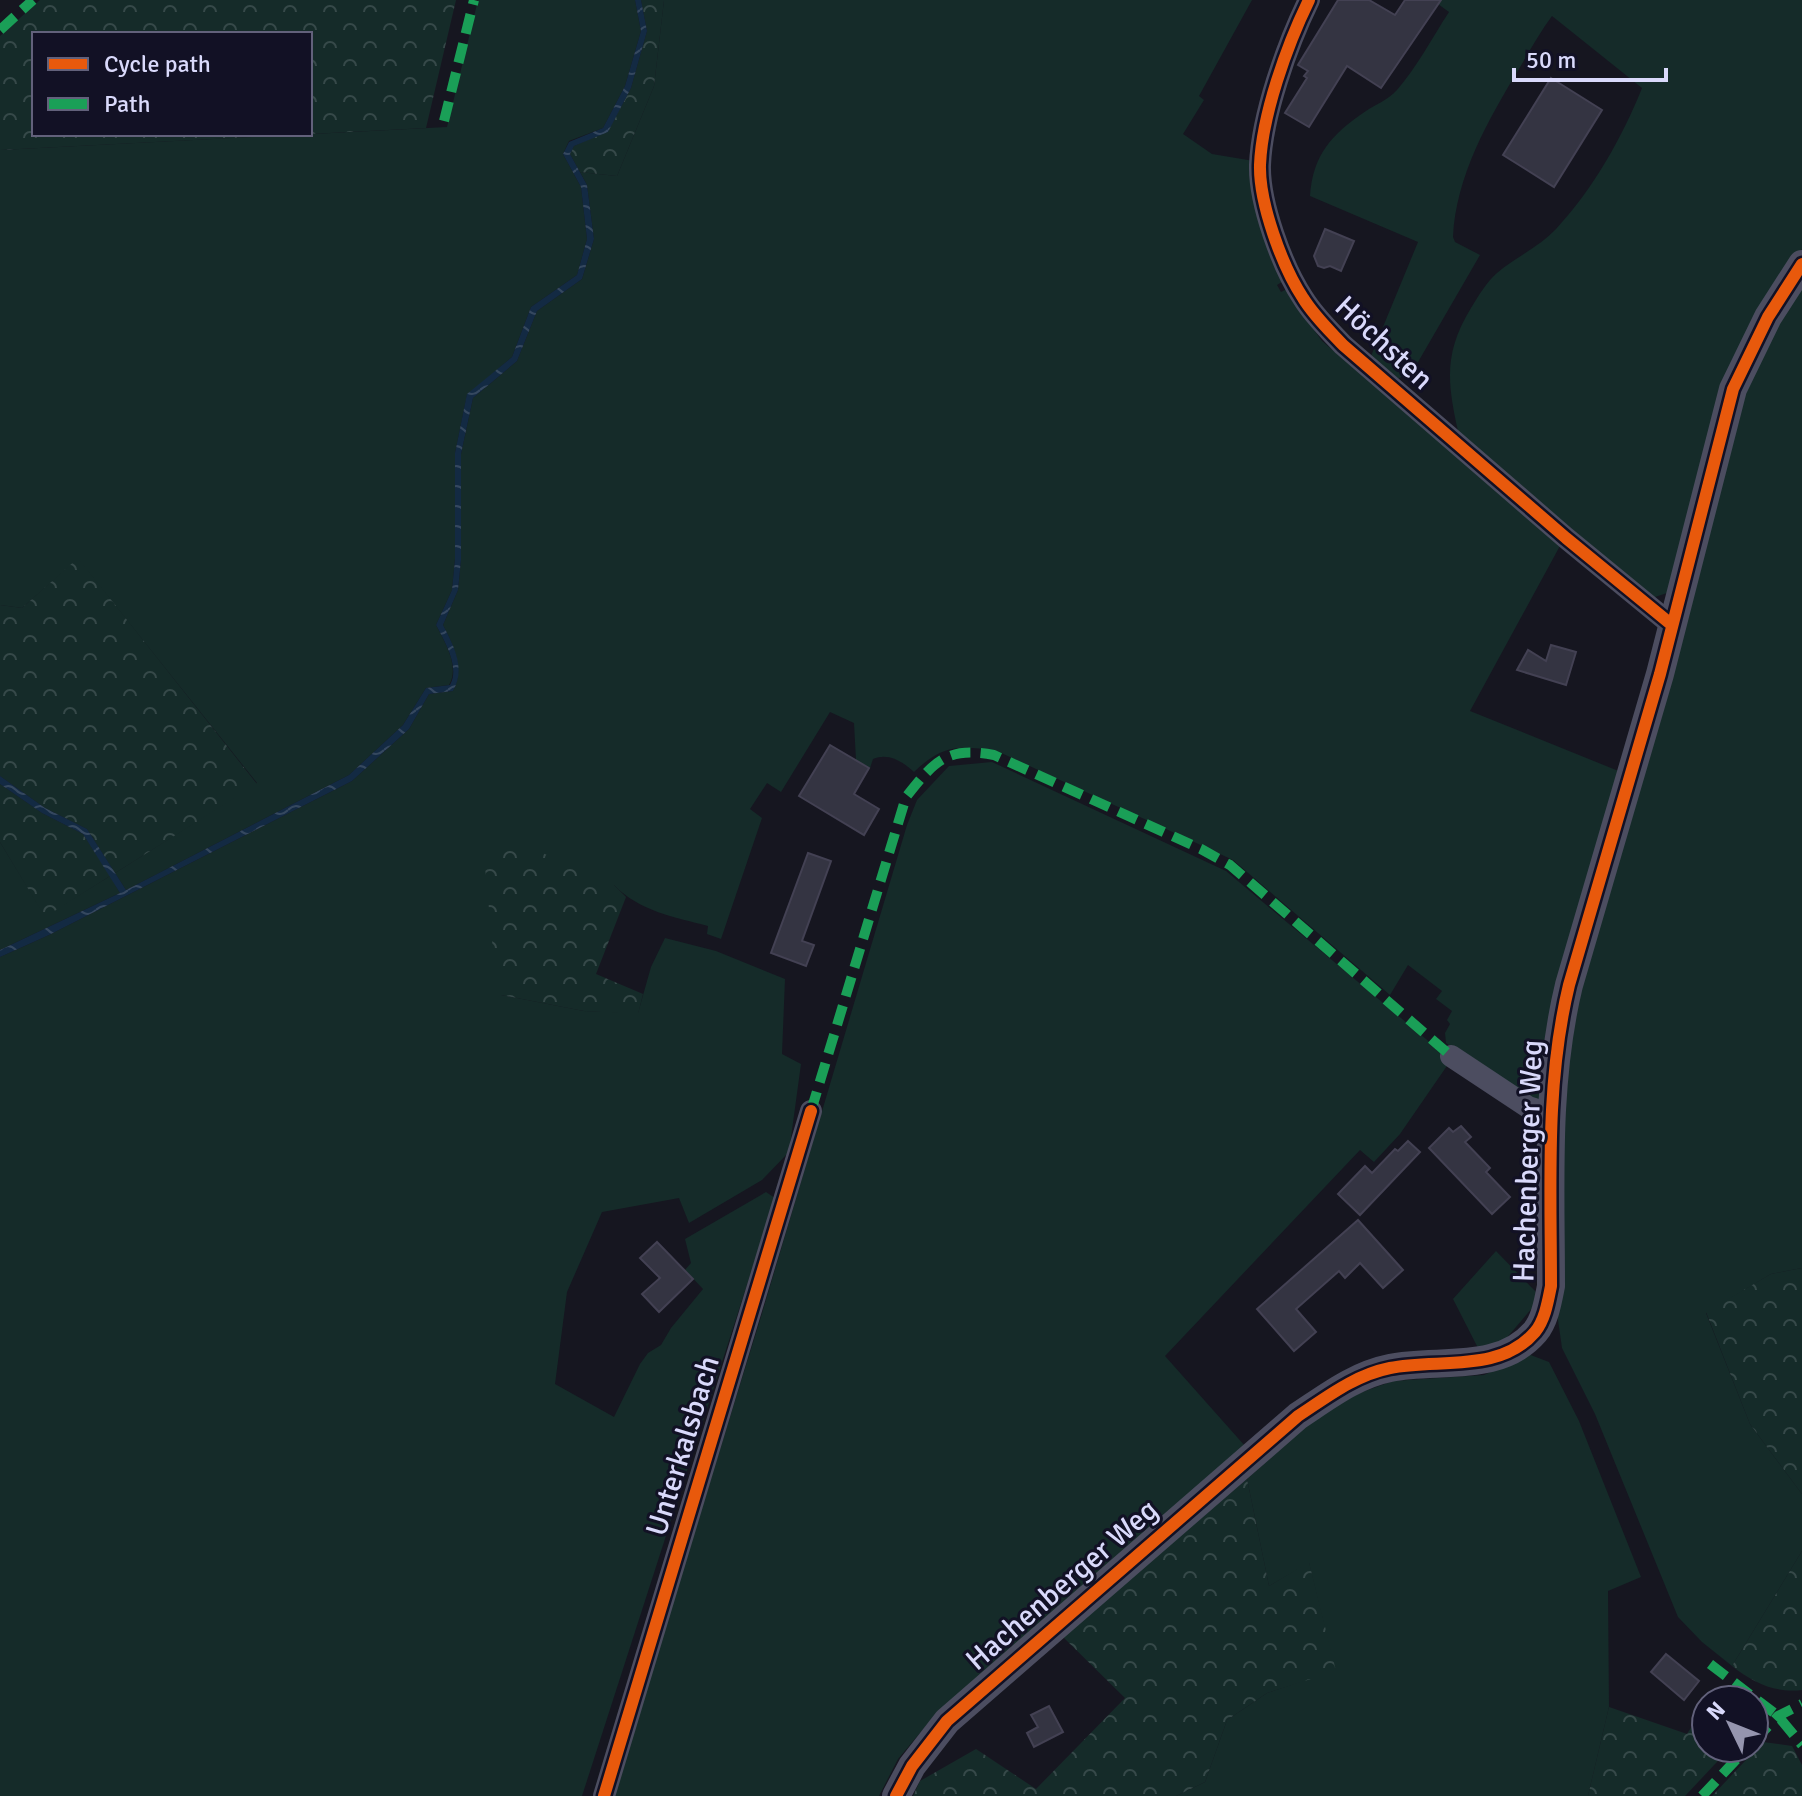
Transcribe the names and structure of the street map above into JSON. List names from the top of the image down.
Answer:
{
  "streets": {
    "street": ["Höchsten", "Hachenberger Weg", "Unterkalsbach"]
  },
  "crossings": [
    ["Höchsten", "Hachenberger Weg"]
  ],
  "legend": ["Cycle path", "Path"],
  "scale_bar": "50 m",
  "north": "top left"
}
